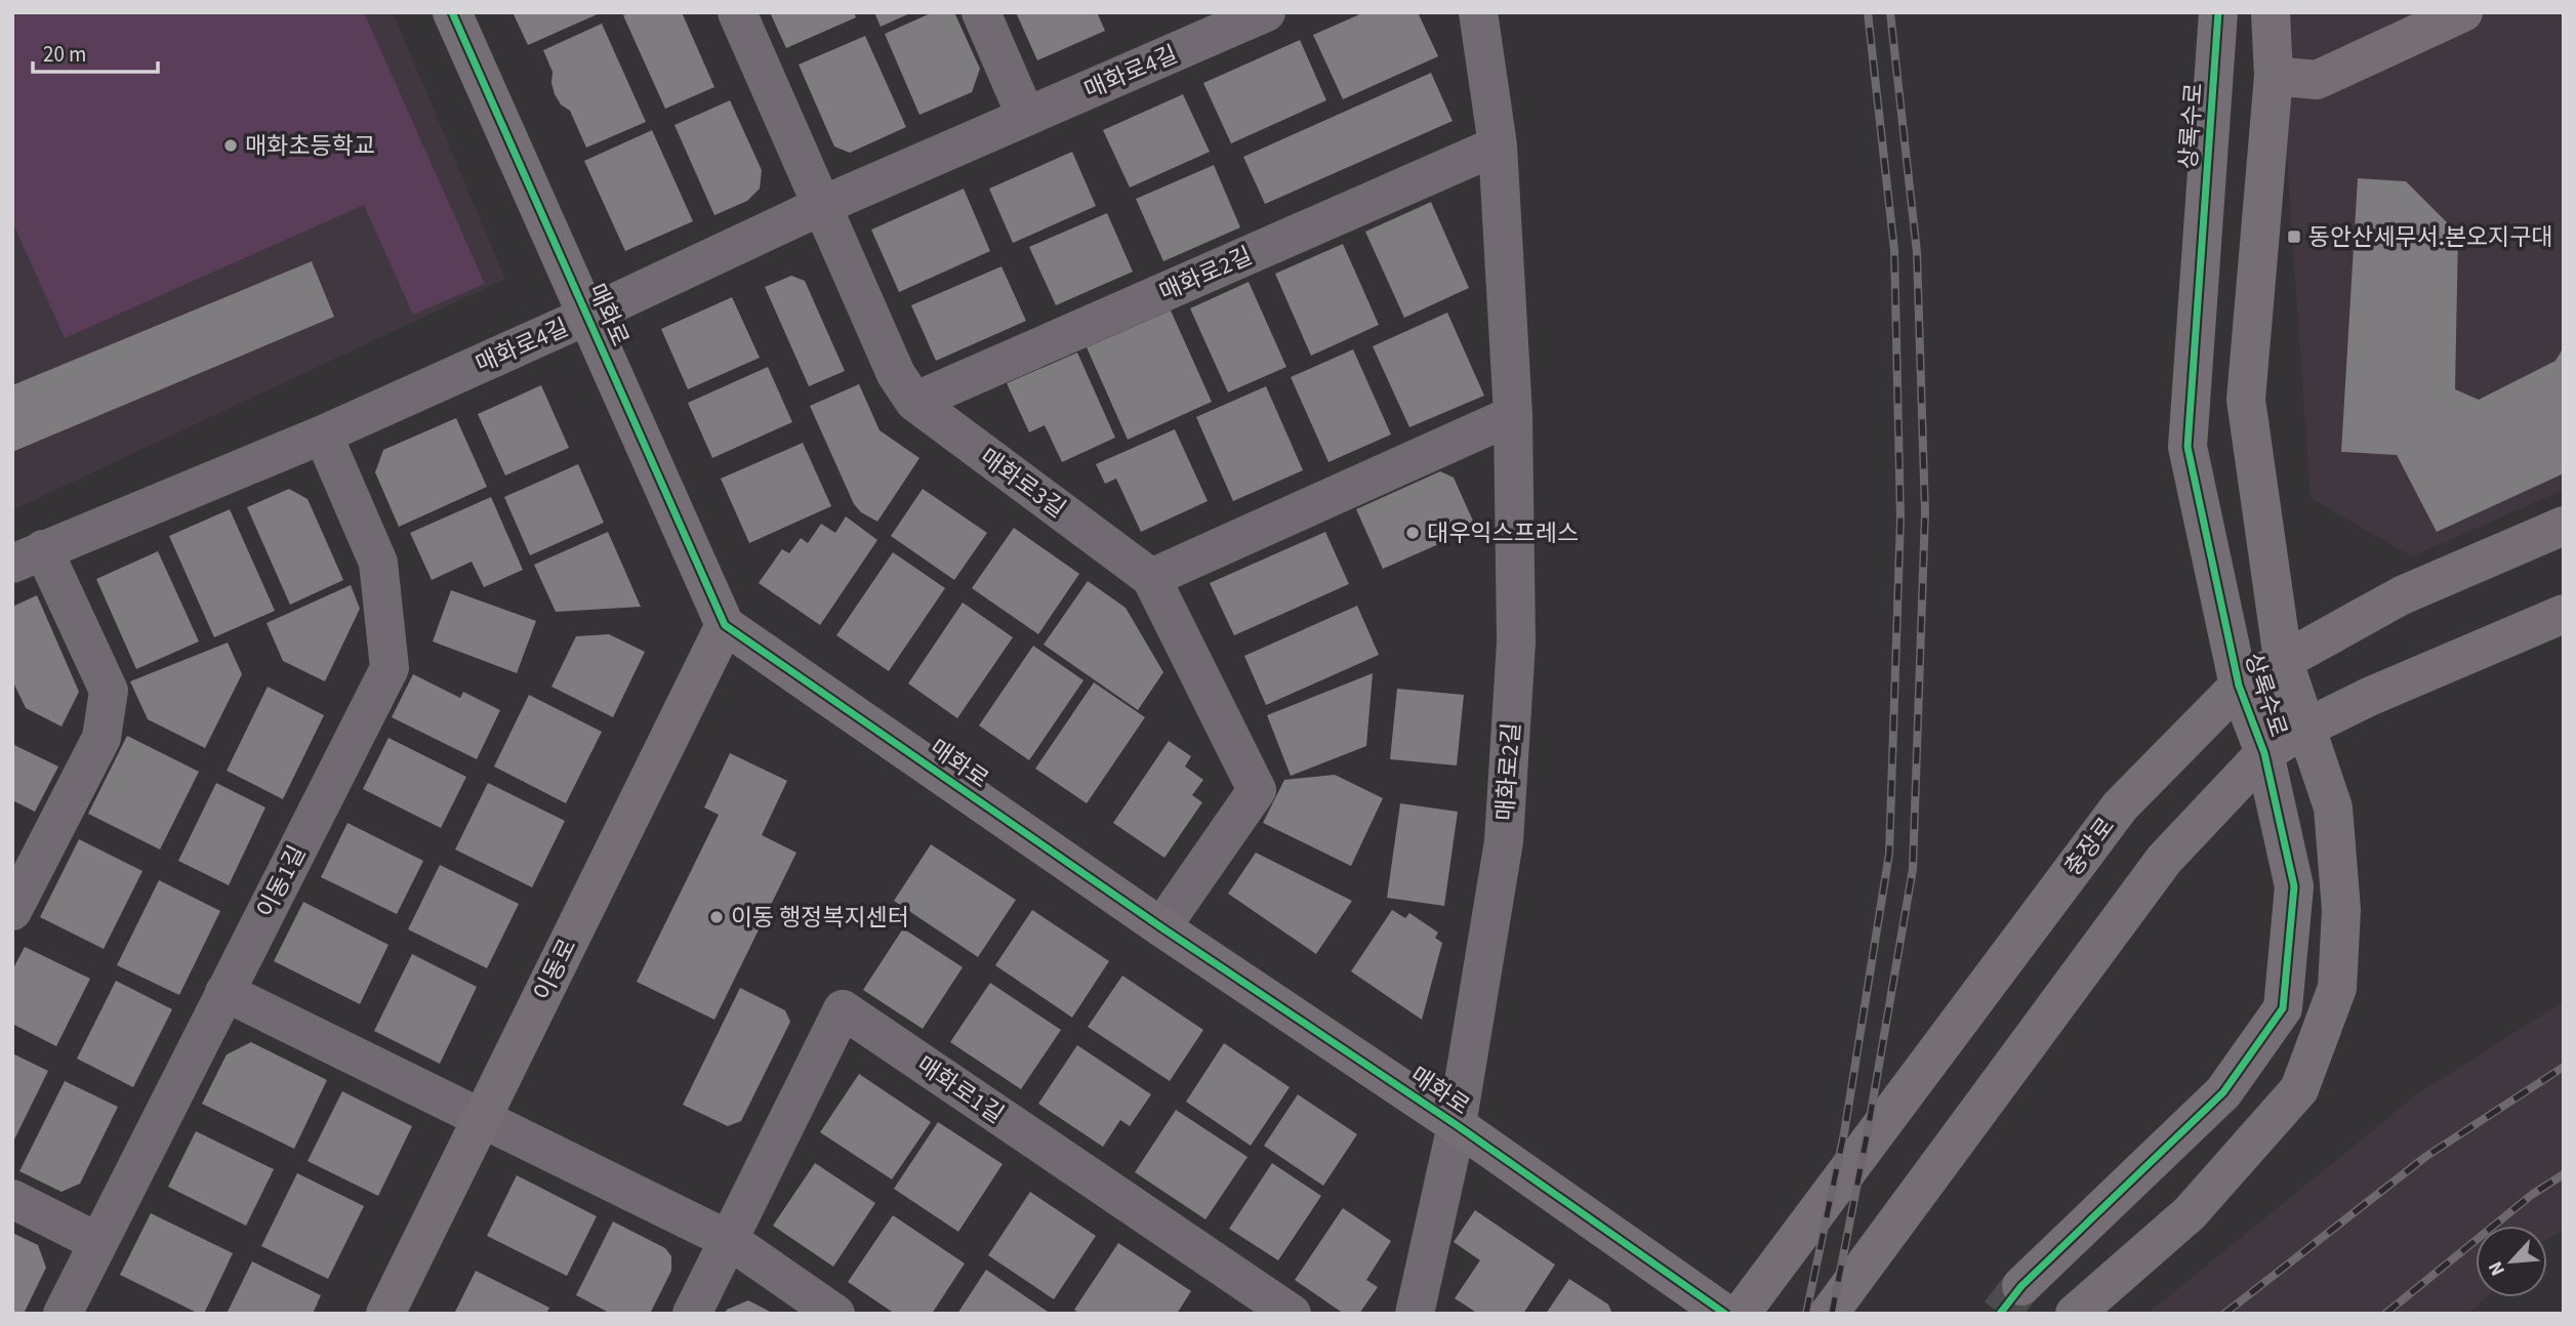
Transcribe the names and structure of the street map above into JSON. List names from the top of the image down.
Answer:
{
  "streets": {
    "street": [
      "매화로4길",
      "상록수로",
      "매화로2길",
      "매화로",
      "매화로3길",
      "충장로",
      "이동1길",
      "이동로",
      "매화로1길"
    ]
  },
  "crossings": [
    ["매화로4길", "매화로"],
    ["매화로4길", "매화로3길"],
    ["매화로4길", "이동1길"],
    ["상록수로", "충장로"],
    ["매화로2길", "매화로"],
    ["매화로2길", "매화로3길"],
    ["매화로", "매화로3길"],
    ["매화로", "이동로"]
  ],
  "places": {
    "other": ["매화초등학교", "대우익스프레스", "이동 행정복지센터"],
    "transit": ["동안산세무서.본오지구대"]
  },
  "scale_bar": "20 m",
  "north": "bottom left"
}
